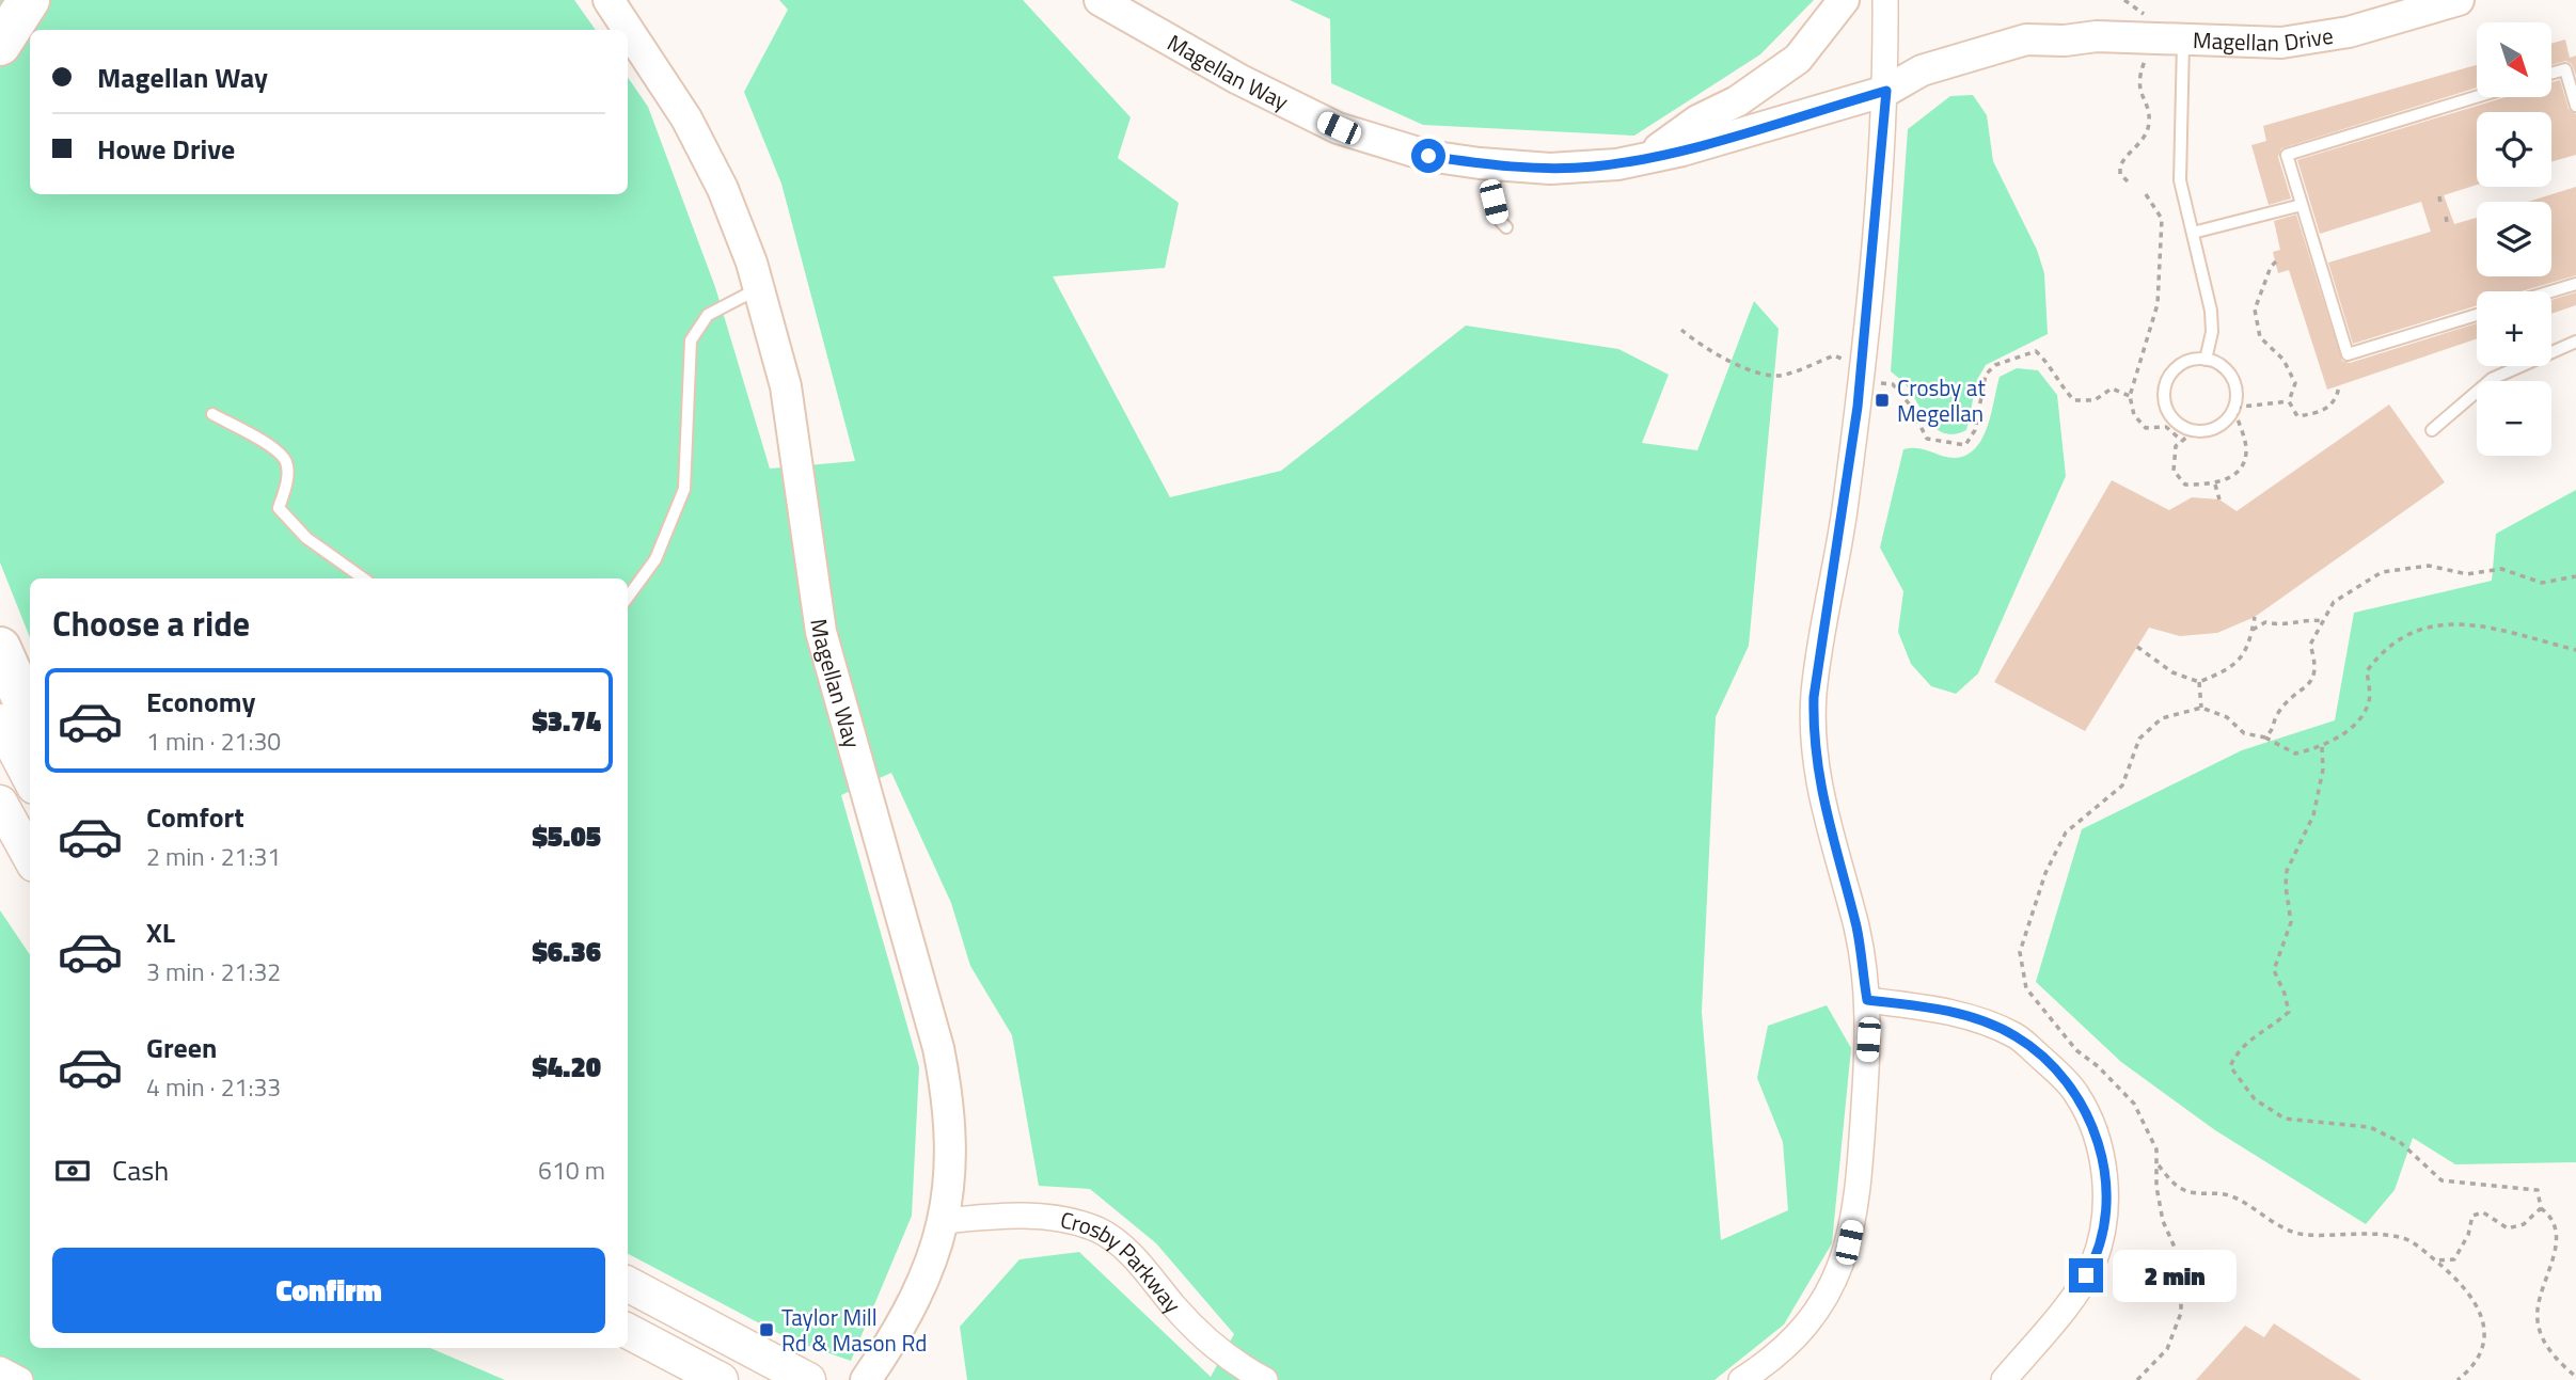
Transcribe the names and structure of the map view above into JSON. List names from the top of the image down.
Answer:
{
  "streets": {
    "street": ["Magellan Drive", "Magellan Way", "Crosby Parkway"]
  },
  "crossings": [
    ["Magellan Drive", "Magellan Way"],
    ["Magellan Way", "Crosby Parkway"]
  ],
  "places": {
    "transit": ["Crosby at Megellan", "Taylor Mill Rd & Mason Rd"]
  },
  "north": "bottom right",
  "page": {
    "map_buttons": ["+", "−"],
    "banner": ["Magellan Way", "Howe Drive"],
    "heading": "Choose a ride",
    "list": [
      {
        "name": "Economy",
        "note": "1 min · 21:30",
        "value": "$3.74"
      },
      {
        "name": "Comfort",
        "note": "2 min · 21:31",
        "value": "$5.05"
      },
      {
        "name": "XL",
        "note": "3 min · 21:32",
        "value": "$6.36"
      },
      {
        "name": "Green",
        "note": "4 min · 21:33",
        "value": "$4.20"
      }
    ],
    "pay": ["Cash", "610 m"],
    "buttons": "Confirm",
    "bubble": "2 min"
  }
}
